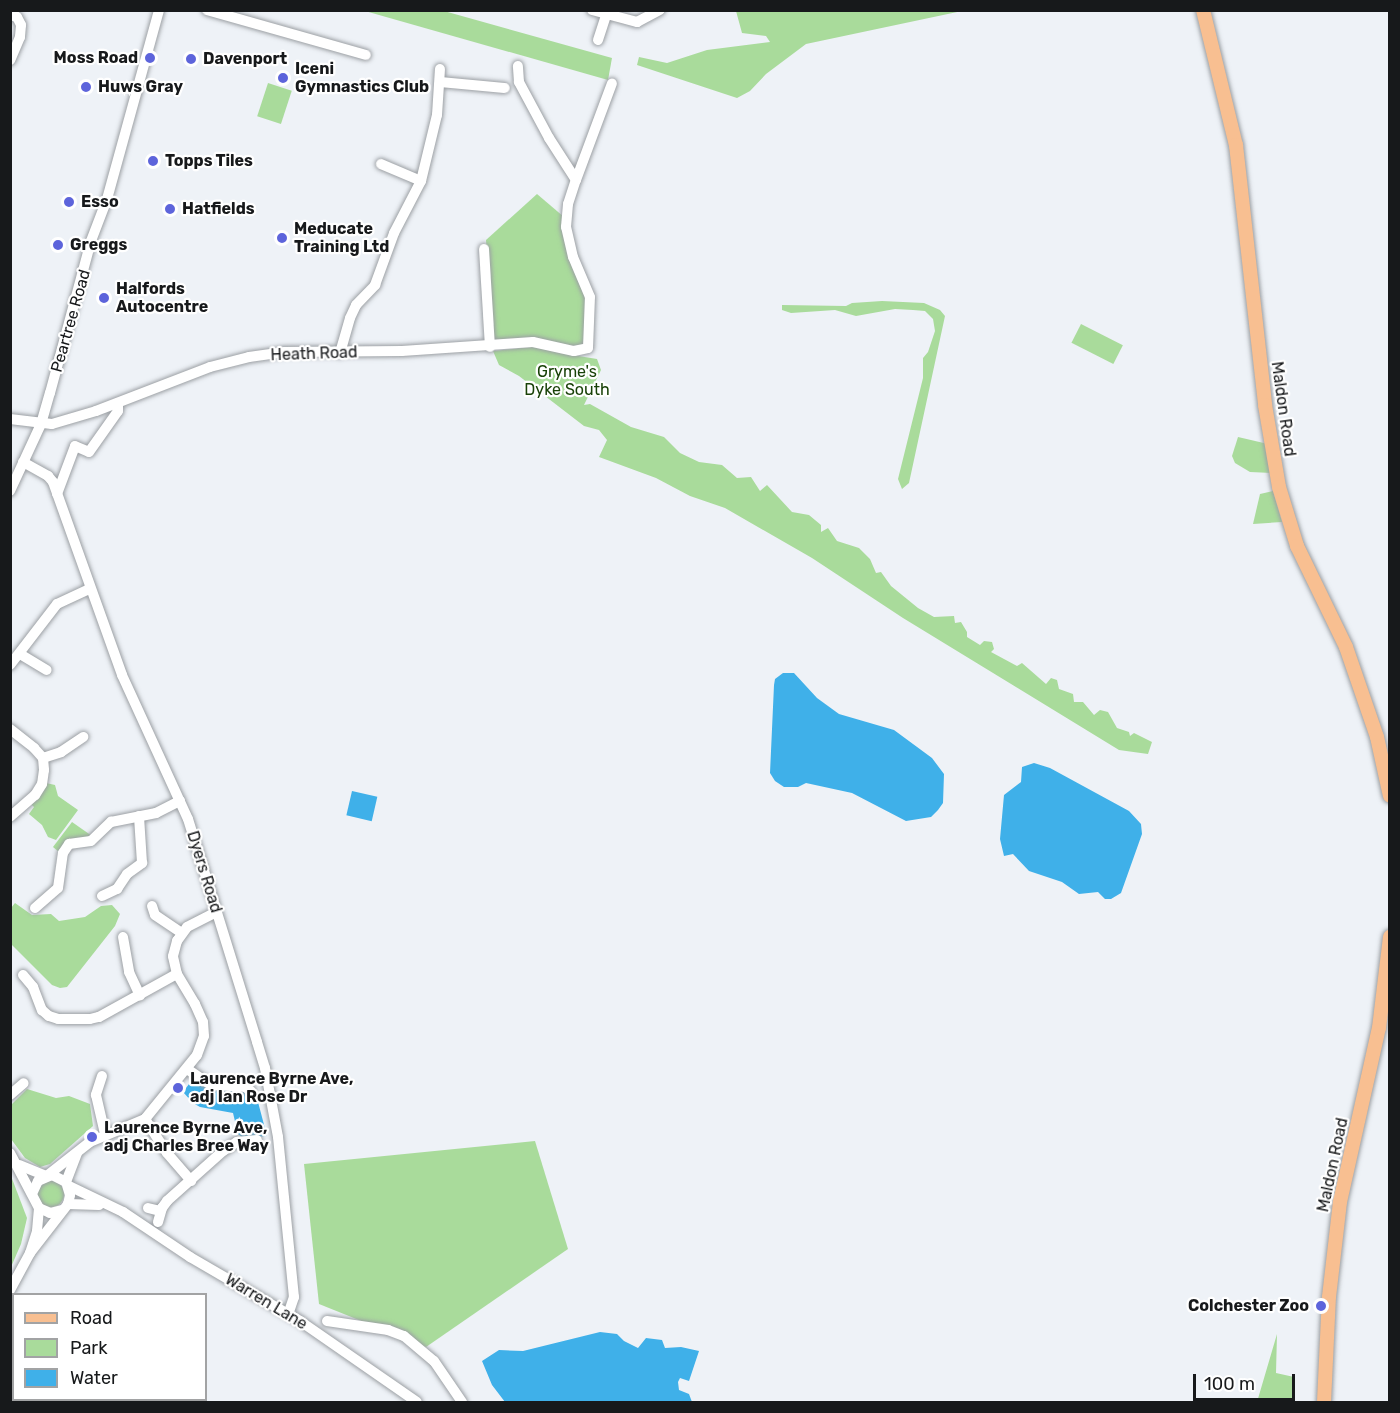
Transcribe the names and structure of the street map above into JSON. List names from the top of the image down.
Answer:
{
  "streets": {
    "main road": ["Maldon Road"],
    "street": [
      "Peartree Road",
      "Heath Road",
      "Dyers Road",
      "Warren Lane"
    ]
  },
  "crossings": [
    ["Peartree Road", "Heath Road"],
    ["Peartree Road", "Dyers Road"],
    ["Dyers Road", "Warren Lane"]
  ],
  "parks": ["Gryme's Dyke South"],
  "places": [
    "Moss Road",
    "Davenport",
    "Iceni Gymnastics Club",
    "Huws Gray",
    "Topps Tiles",
    "Esso",
    "Hatfields",
    "Meducate Training Ltd",
    "Greggs",
    "Halfords Autocentre",
    "Laurence Byrne Ave, adj Ian Rose Dr",
    "Laurence Byrne Ave, adj Charles Bree Way",
    "Colchester Zoo"
  ],
  "legend": ["Road", "Park", "Water"],
  "scale_bar": "100 m"
}
